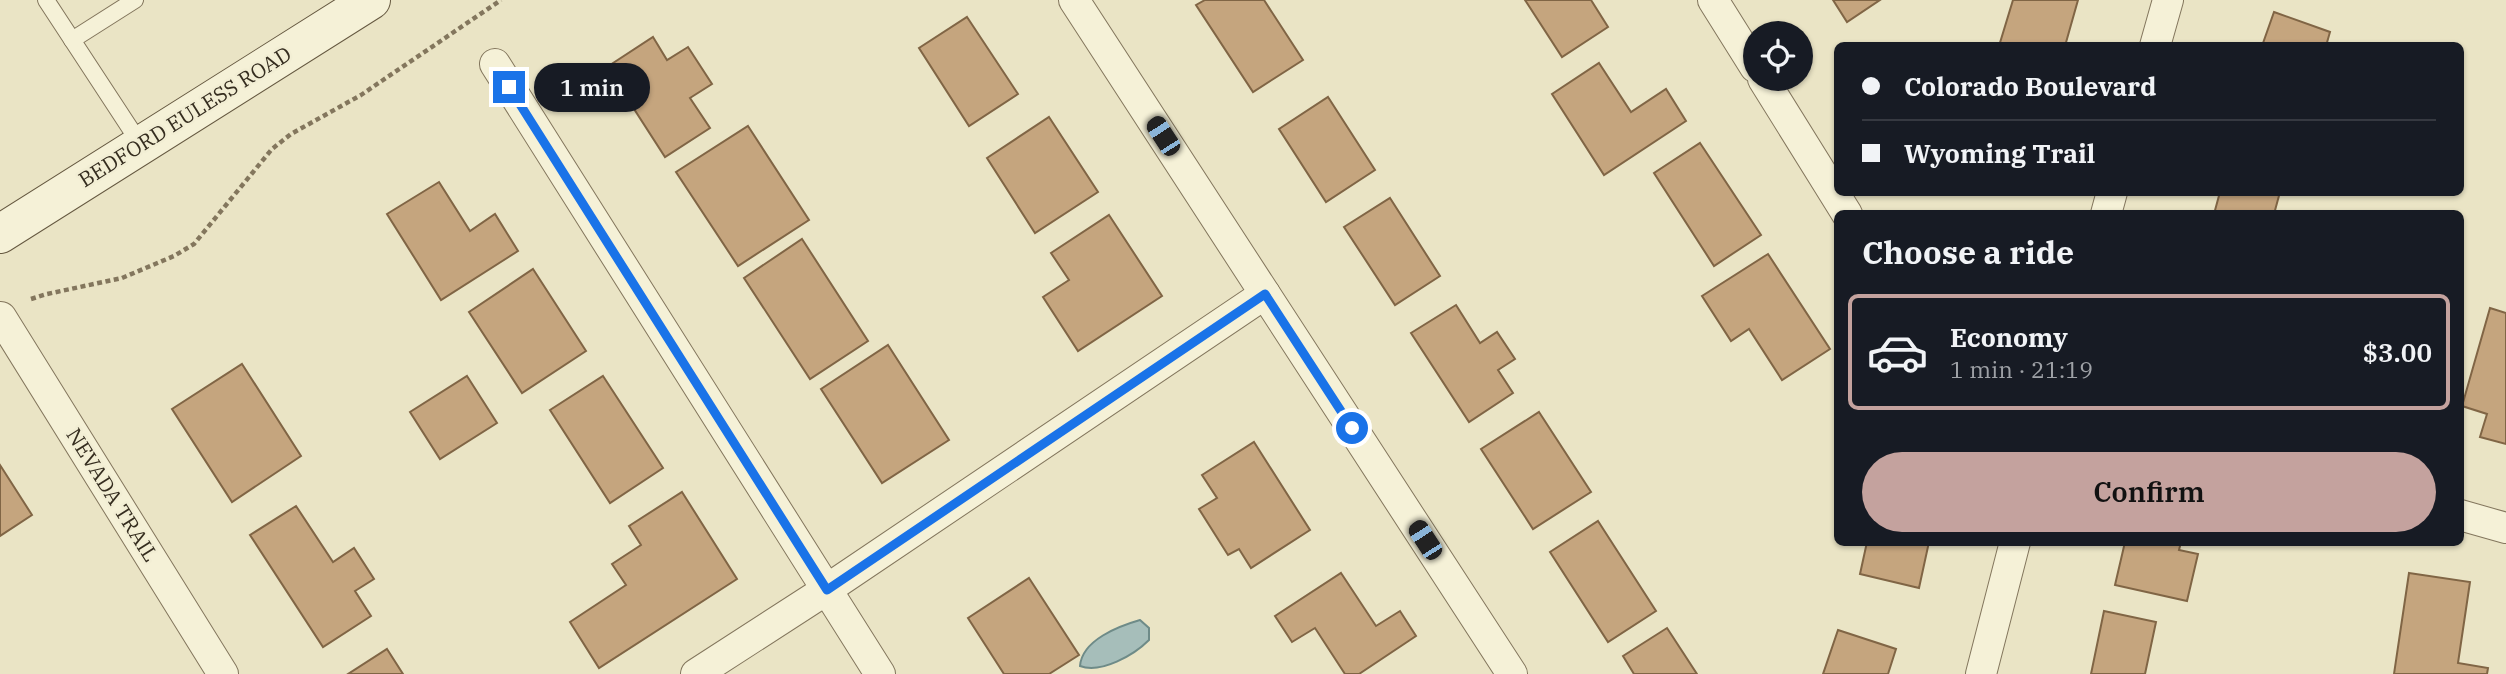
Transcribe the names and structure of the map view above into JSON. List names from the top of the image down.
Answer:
{
  "streets": {
    "main road": ["BEDFORD EULESS ROAD"],
    "street": ["NEVADA TRAIL"]
  },
  "page": {
    "banner": ["Colorado Boulevard", "Wyoming Trail"],
    "bubble": "1 min",
    "heading": "Choose a ride",
    "list": [
      {
        "name": "Economy",
        "note": "1 min · 21:19",
        "value": "$3.00"
      }
    ],
    "buttons": "Confirm"
  }
}
